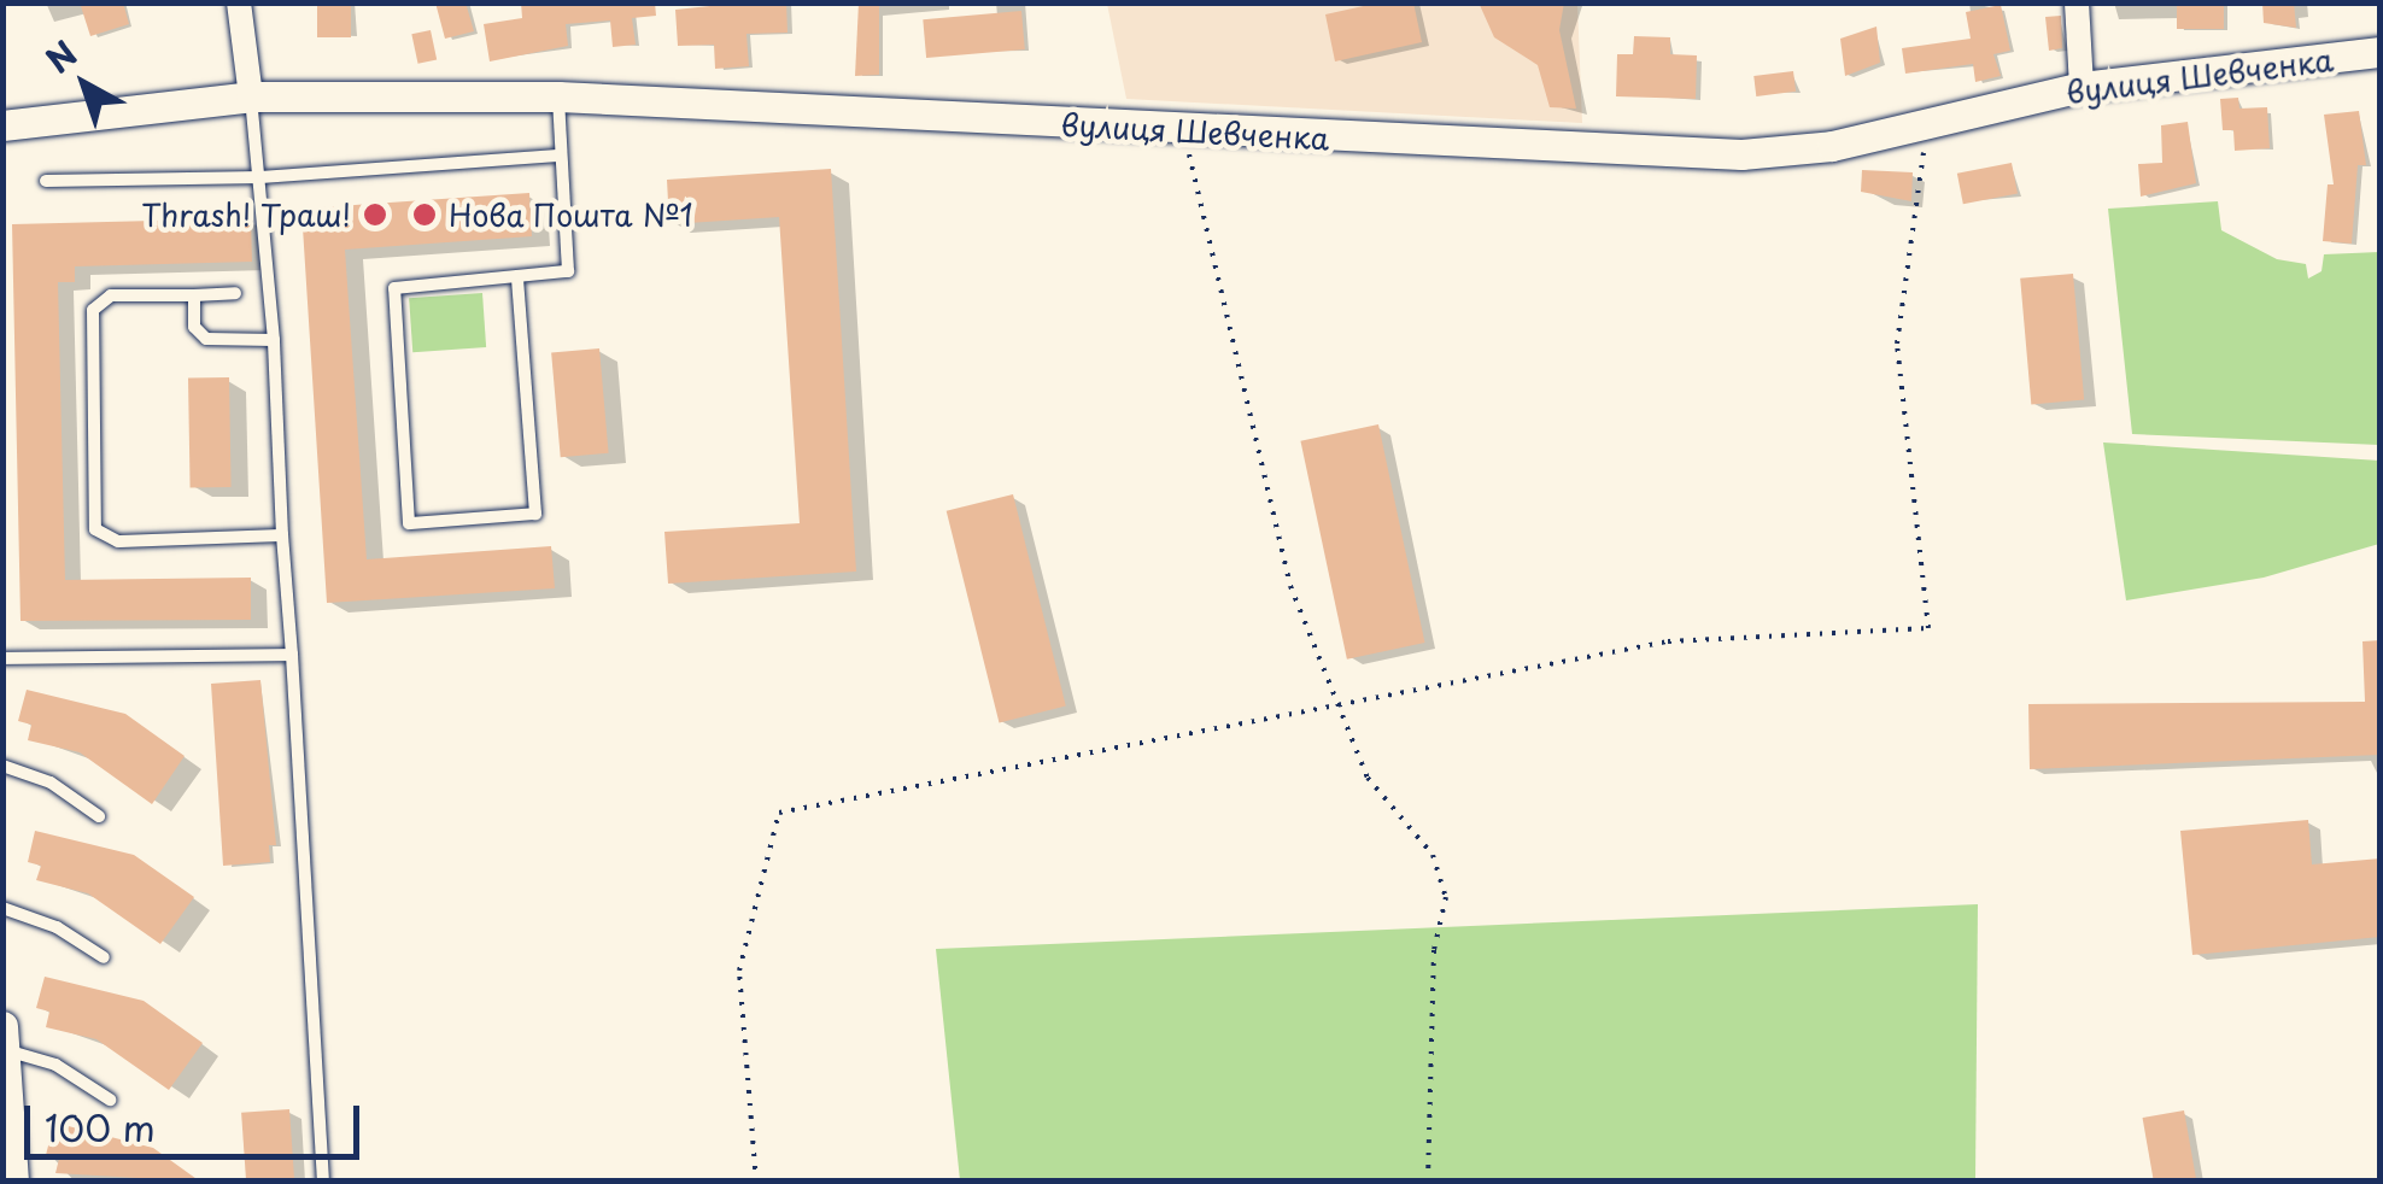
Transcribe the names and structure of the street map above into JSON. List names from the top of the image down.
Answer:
{
  "streets": {
    "street": ["вулиця Шевченка"]
  },
  "places": ["Thrash! Траш!", "Нова Пошта №1"],
  "scale_bar": "100 m",
  "north": "top left"
}
